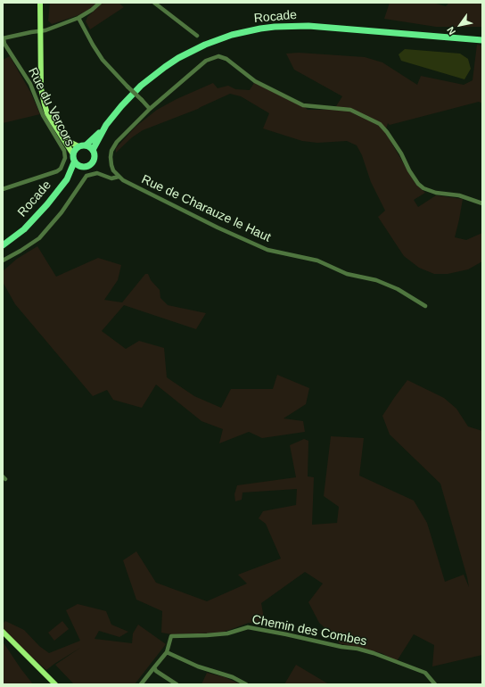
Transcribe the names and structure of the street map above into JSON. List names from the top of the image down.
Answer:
{
  "streets": {
    "main road": ["Rocade"],
    "street": ["Rue du Vercors", "Rue de Charauze le Haut", "Chemin des Combes"]
  },
  "north": "bottom left"
}
